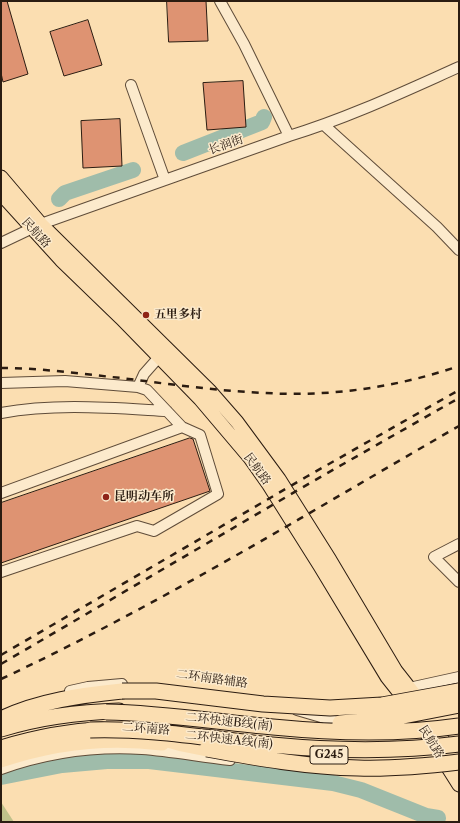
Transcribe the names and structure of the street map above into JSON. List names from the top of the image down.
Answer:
{
  "streets": {
    "highway": ["二环快速B线(南)", "二环快速A线(南)"],
    "main road": ["民航路", "二环南路", "G245"],
    "street": ["长润街", "二环南路辅路"]
  },
  "crossings": [
    ["长润街", "民航路"],
    ["民航路", "二环南路辅路"],
    ["民航路", "二环南路"],
    ["民航路", "二环快速A线(南)"],
    ["二环南路辅路", "二环南路"],
    ["二环快速B线(南)", "二环南路"],
    ["二环南路", "二环快速A线(南)"]
  ],
  "places": ["五里多村", "昆明动车所"]
}
